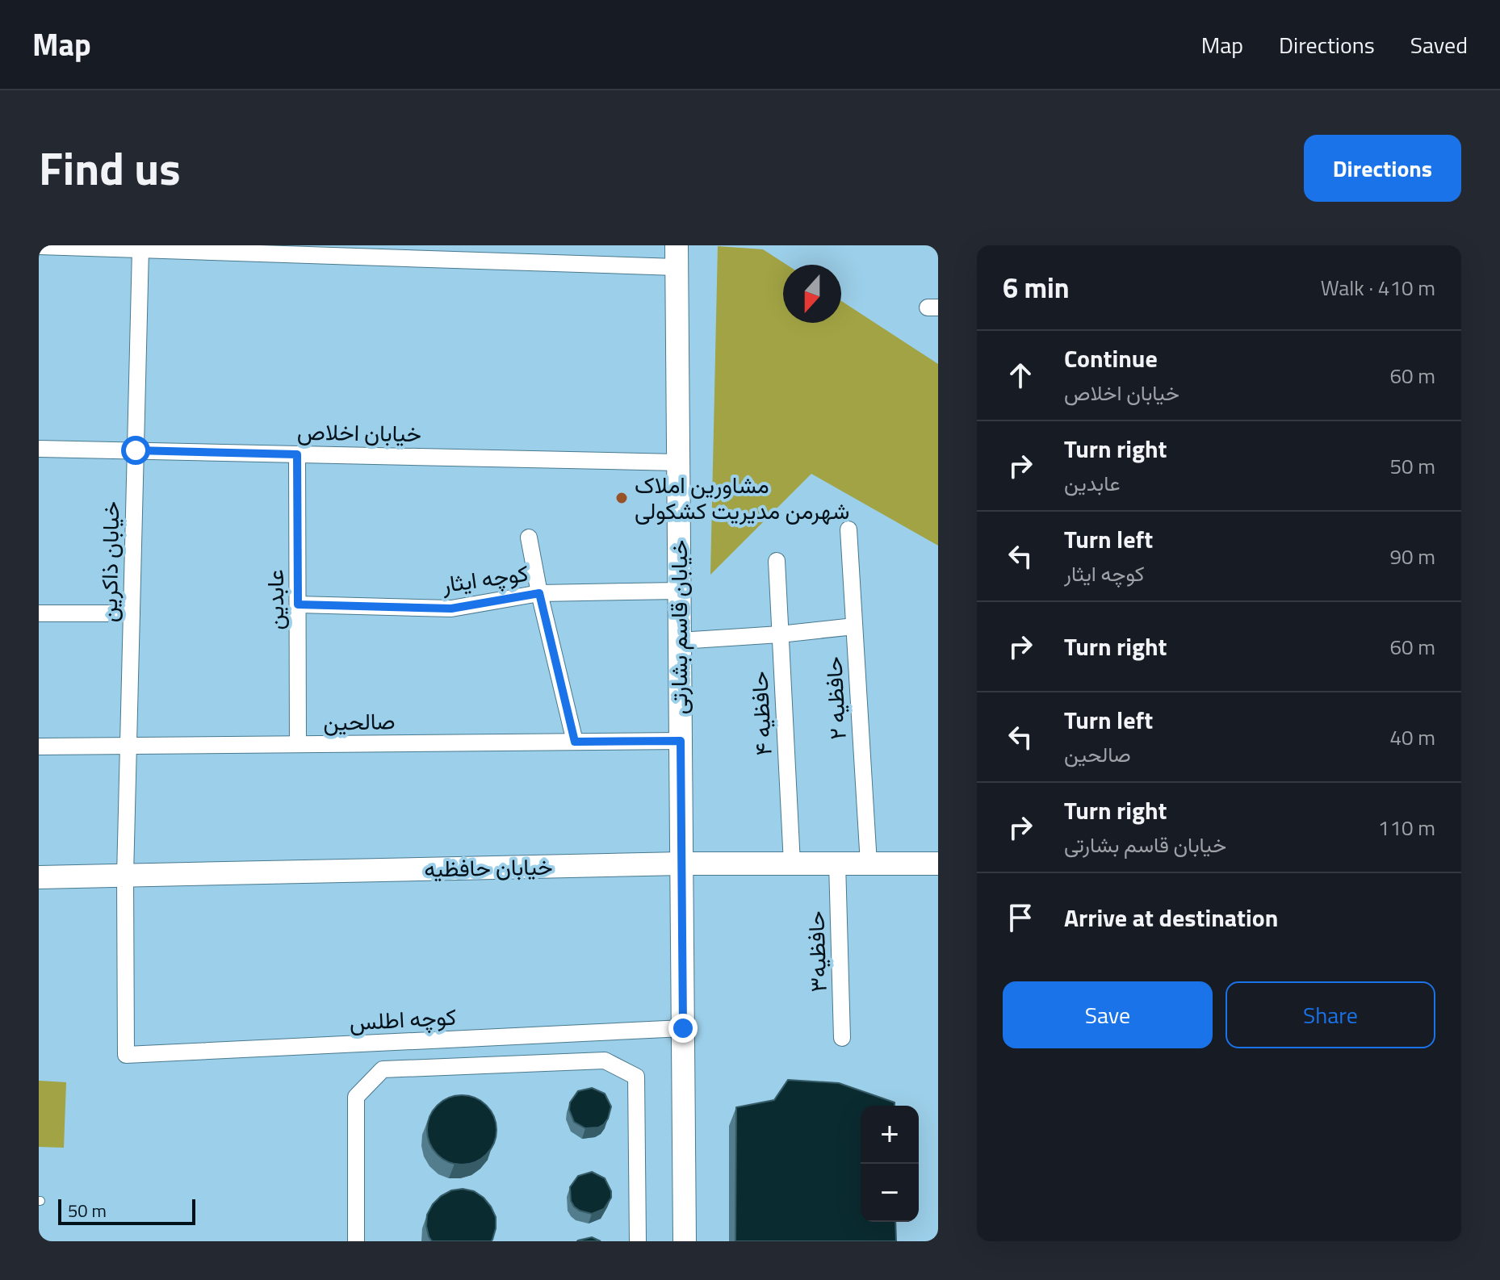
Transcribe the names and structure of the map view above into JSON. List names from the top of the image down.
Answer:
{
  "streets": {
    "street": [
      "خیابان اخلاص",
      "خیابان ذاکرین",
      "کوچه ایثار",
      "عابدین",
      "خیابان قاسم بشارتی",
      "حافظیه ۲",
      "حافظیه ۴",
      "صالحین",
      "خیابان حافظیه",
      "حافظیه۳",
      "کوچه اطلس"
    ]
  },
  "crossings": [
    ["خیابان اخلاص", "خیابان ذاکرین"],
    ["خیابان اخلاص", "عابدین"],
    ["خیابان اخلاص", "خیابان قاسم بشارتی"],
    ["خیابان ذاکرین", "صالحین"],
    ["خیابان ذاکرین", "خیابان حافظیه"],
    ["خیابان ذاکرین", "کوچه اطلس"],
    ["کوچه ایثار", "عابدین"],
    ["کوچه ایثار", "خیابان قاسم بشارتی"],
    ["عابدین", "صالحین"],
    ["خیابان قاسم بشارتی", "صالحین"],
    ["خیابان قاسم بشارتی", "خیابان حافظیه"],
    ["خیابان قاسم بشارتی", "کوچه اطلس"],
    ["حافظیه ۲", "خیابان حافظیه"],
    ["حافظیه ۴", "خیابان حافظیه"],
    ["خیابان حافظیه", "حافظیه۳"]
  ],
  "places": ["مشاورین املاک شهرمن مدیریت کشکولی"],
  "scale_bar": "50 m",
  "north": "bottom",
  "page": {
    "header": "Map",
    "nav": ["Map", "Directions", "Saved"],
    "title": "Find us",
    "buttons": [
      "Directions",
      ["Save", "Share"]
    ],
    "heading": ["6 min", "Walk · 410 m"],
    "list": [
      ["Continue", "خیابان اخلاص", "60 m"],
      ["Turn right", "عابدین", "50 m"],
      ["Turn left", "کوچه ایثار", "90 m"],
      ["Turn right", "60 m"],
      ["Turn left", "صالحین", "40 m"],
      ["Turn right", "خیابان قاسم بشارتی", "110 m"],
      "Arrive at destination"
    ],
    "map_buttons": ["+", "−"],
    "scale": "50 m"
  }
}
